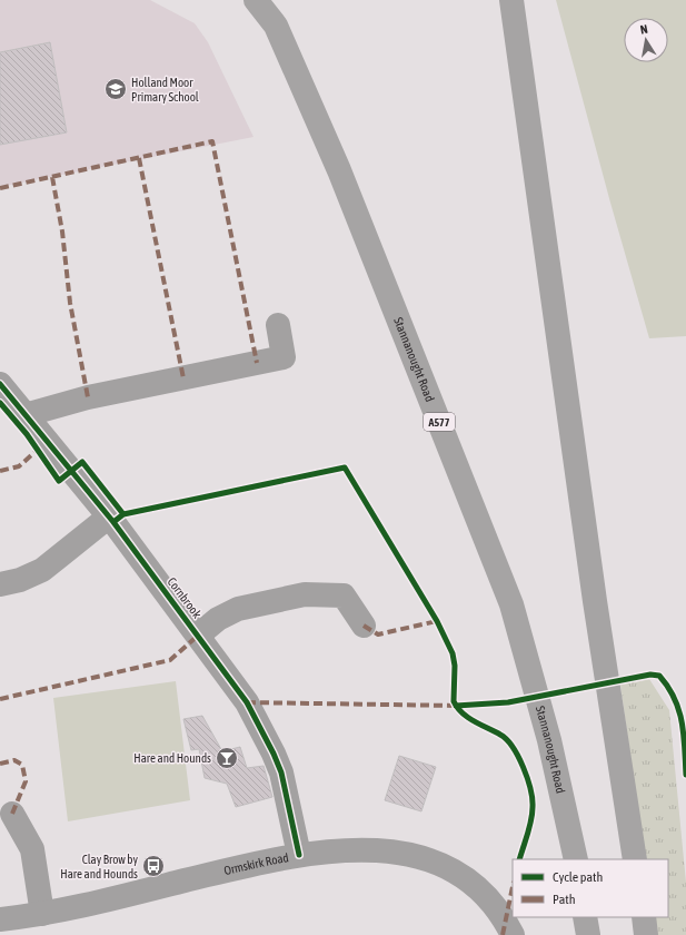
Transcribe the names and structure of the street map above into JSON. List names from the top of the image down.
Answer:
{
  "streets": {
    "main road": ["Stannanought Road", "A577"],
    "street": ["Cornbrook", "Ormskirk Road"]
  },
  "crossings": [
    ["Cornbrook", "Ormskirk Road"]
  ],
  "places": {
    "school or university": ["Holland Moor Primary School"],
    "bar": ["Hare and Hounds"],
    "bus stop": ["Clay Brow by Hare and Hounds"]
  },
  "legend": ["Cycle path", "Path"],
  "north": "top"
}
